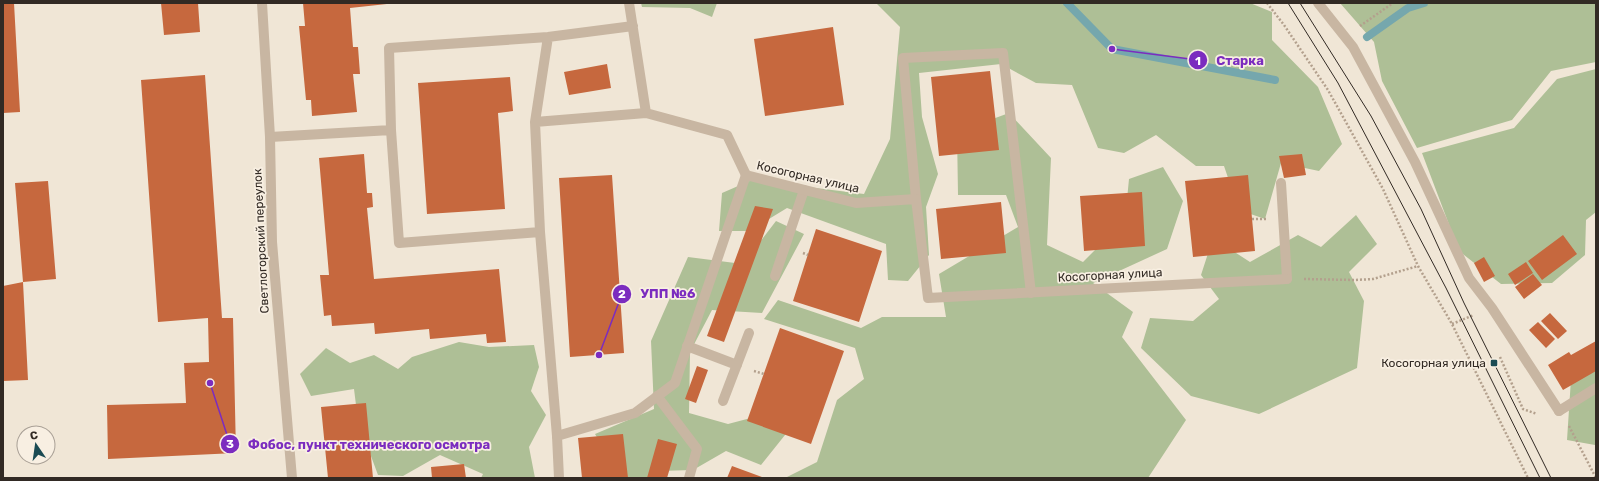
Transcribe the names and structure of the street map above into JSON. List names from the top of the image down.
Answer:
{
  "streets": {
    "street": ["Косогорная улица", "Светлогорский переулок"]
  },
  "places": {
    "other": ["Старка", "УПП №6", "Фобос, пункт технического осмотра"],
    "transit": ["Косогорная улица"]
  },
  "north": "top"
}
